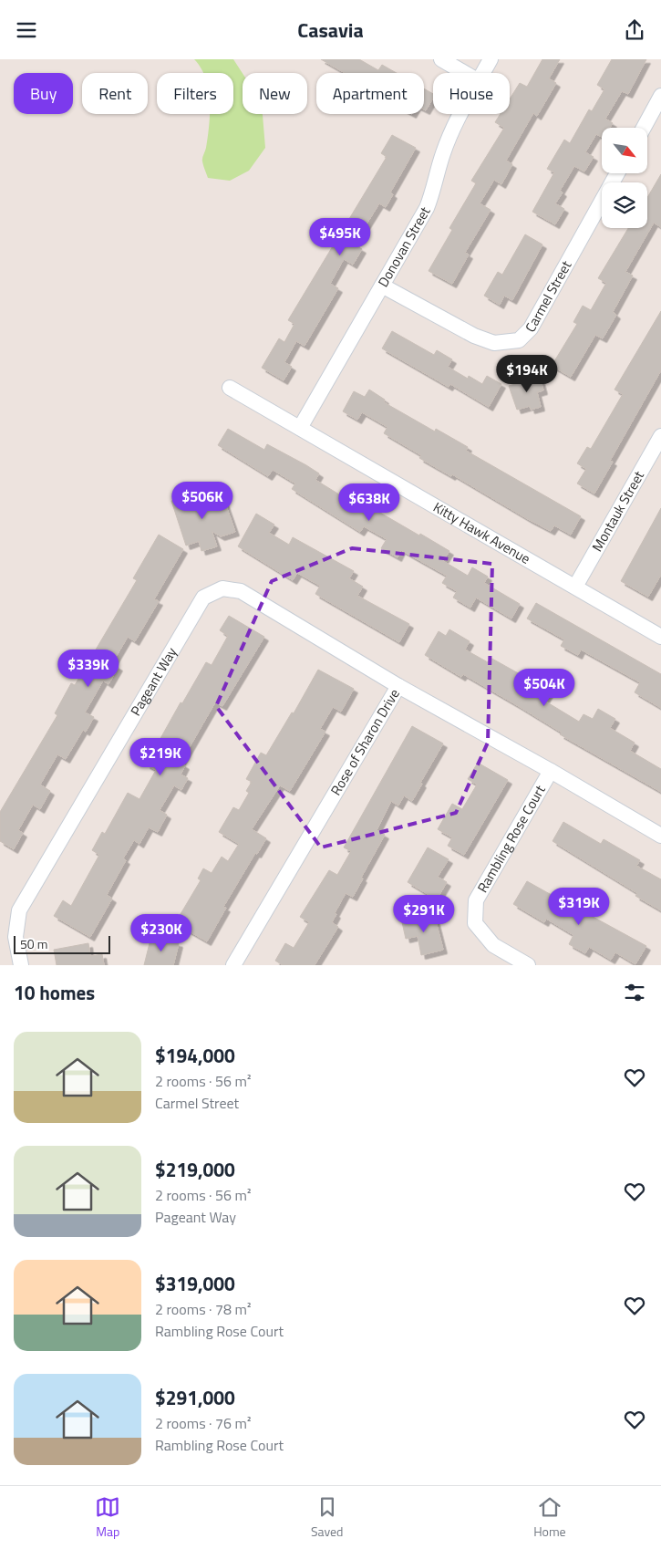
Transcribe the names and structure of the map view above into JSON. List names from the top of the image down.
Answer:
{
  "streets": {
    "street": [
      "Donovan Street",
      "Carmel Street",
      "Montauk Street",
      "Kitty Hawk Avenue",
      "Pageant Way",
      "Rose of Sharon Drive",
      "Rambling Rose Court"
    ]
  },
  "crossings": [
    ["Donovan Street", "Carmel Street"],
    ["Donovan Street", "Kitty Hawk Avenue"],
    ["Montauk Street", "Kitty Hawk Avenue"],
    ["Pageant Way", "Rose of Sharon Drive"],
    ["Rose of Sharon Drive", "Rambling Rose Court"]
  ],
  "scale_bar": "50 m",
  "north": "bottom right",
  "page": {
    "header": "Casavia",
    "chip": [
      "Buy",
      "Rent",
      "Filters",
      "New",
      "Apartment",
      "House"
    ],
    "price": [
      "$495K",
      "$194K",
      "$506K",
      "$638K",
      "$339K",
      "$504K",
      "$219K",
      "$319K",
      "$291K",
      "$230K"
    ],
    "scale": "50 m",
    "heading": "10 homes",
    "list": [
      {
        "name": "$194,000",
        "note": "2 rooms · 56 m² · Carmel Street"
      },
      {
        "name": "$219,000",
        "note": "2 rooms · 56 m² · Pageant Way"
      },
      {
        "name": "$319,000",
        "note": "2 rooms · 78 m² · Rambling Rose Court"
      },
      {
        "name": "$291,000",
        "note": "2 rooms · 76 m² · Rambling Rose Court"
      }
    ],
    "tabs": ["Map", "Saved", "Home"]
  }
}
